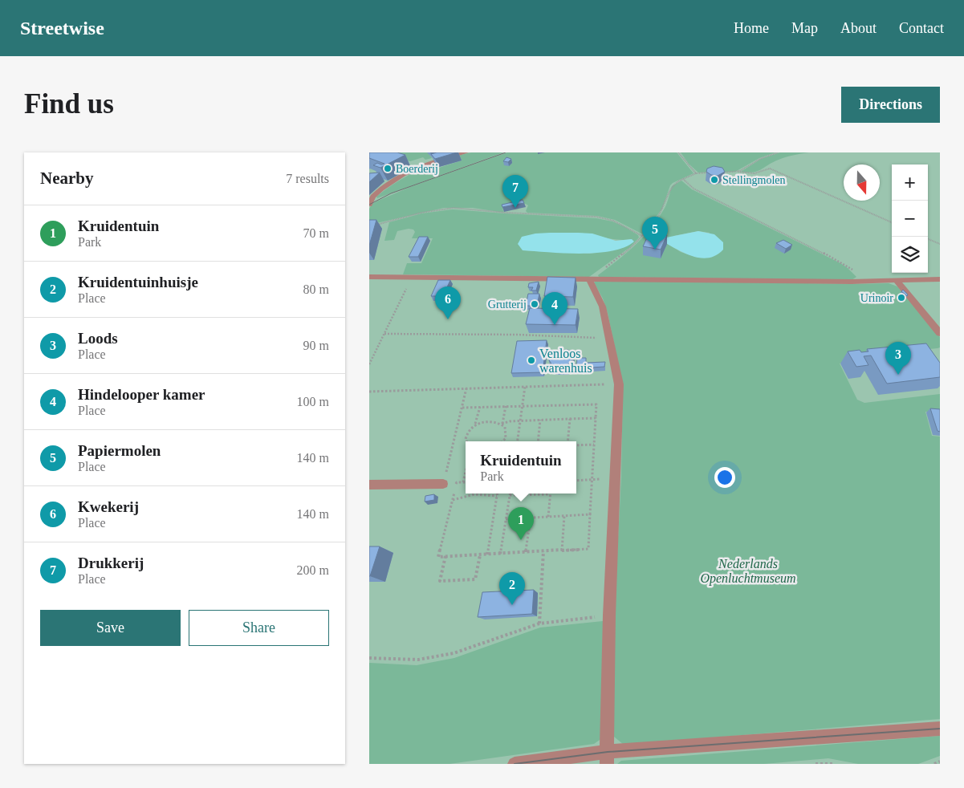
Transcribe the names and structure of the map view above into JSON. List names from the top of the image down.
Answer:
{
  "parks": ["Nederlands Openluchtmuseum"],
  "places": [
    "Boerderij",
    "Stellingmolen",
    "Urinoir",
    "Grutterij",
    "Venloos warenhuis"
  ],
  "north": "bottom",
  "page": {
    "header": "Streetwise",
    "nav": [
      "Home",
      "Map",
      "About",
      "Contact"
    ],
    "buttons": [
      "Directions",
      ["Save", "Share"]
    ],
    "title": "Find us",
    "heading": ["Nearby", "7 results"],
    "map_buttons": ["+", "−"],
    "pins": [
      "7",
      "5",
      "6",
      "4",
      "3",
      "1",
      "2"
    ],
    "list": [
      {
        "mark": "1",
        "name": "Kruidentuin",
        "note": "Park",
        "value": "70 m"
      },
      {
        "mark": "2",
        "name": "Kruidentuinhuisje",
        "note": "Place",
        "value": "80 m"
      },
      {
        "mark": "3",
        "name": "Loods",
        "note": "Place",
        "value": "90 m"
      },
      {
        "mark": "4",
        "name": "Hindelooper kamer",
        "note": "Place",
        "value": "100 m"
      },
      {
        "mark": "5",
        "name": "Papiermolen",
        "note": "Place",
        "value": "140 m"
      },
      {
        "mark": "6",
        "name": "Kwekerij",
        "note": "Place",
        "value": "140 m"
      },
      {
        "mark": "7",
        "name": "Drukkerij",
        "note": "Place",
        "value": "200 m"
      }
    ],
    "popup": ["Kruidentuin", "Park"]
  }
}
